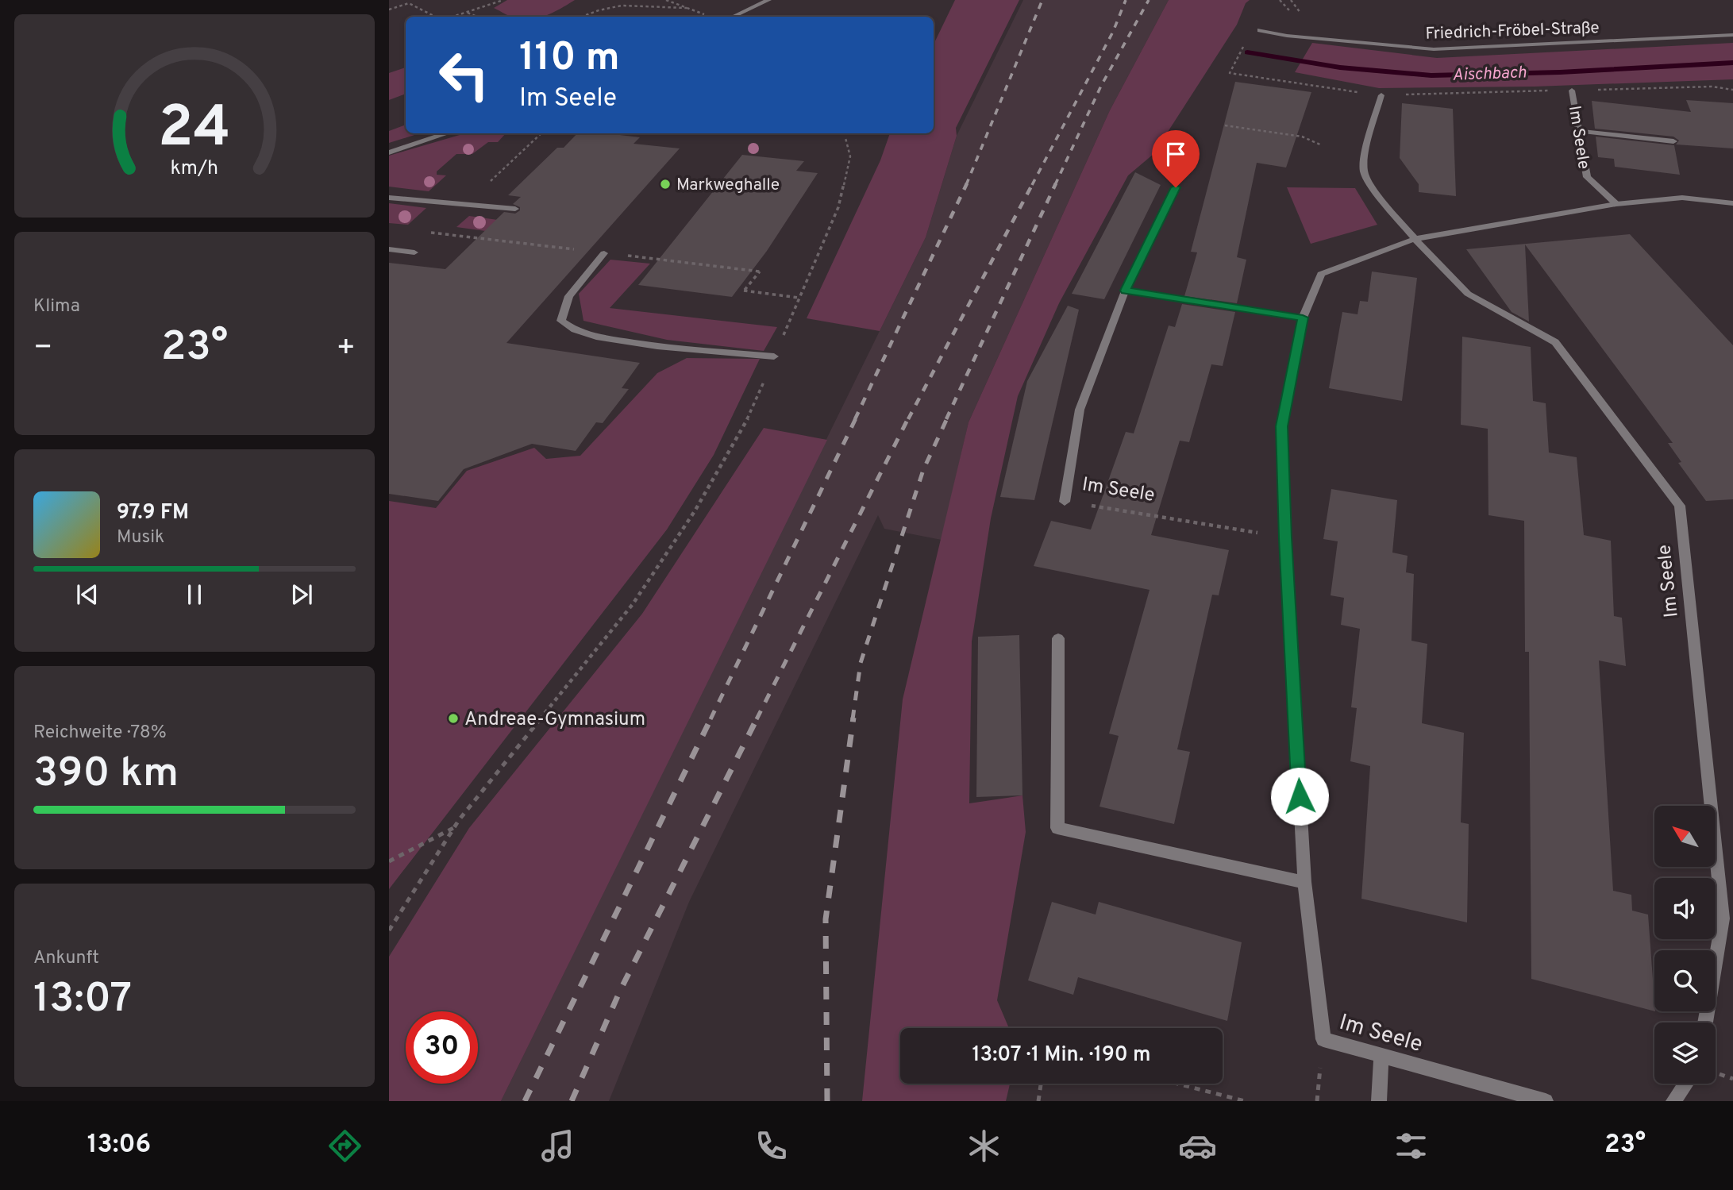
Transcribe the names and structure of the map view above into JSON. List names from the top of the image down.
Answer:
{
  "streets": {
    "street": ["Friedrich-Fröbel-Straße", "Im Seele"]
  },
  "water": ["Aischbach"],
  "places": ["Markweghalle", "Andreae-Gymnasium"],
  "north": "top left",
  "page": {
    "turn": ["110 m", "Im Seele"],
    "tile": [
      "Klima",
      ["Reichweite · 78%", "390 km"],
      ["Ankunft", "13:07"]
    ],
    "heat": ["−", "23°", "+"],
    "song": ["97.9 FM", "Musik"],
    "limit": "30",
    "trip": "13:07 · 1 Min. · 190 m",
    "tabs": ["13:06", "23°"],
    "gauge": ["24", "km/h"]
  }
}
